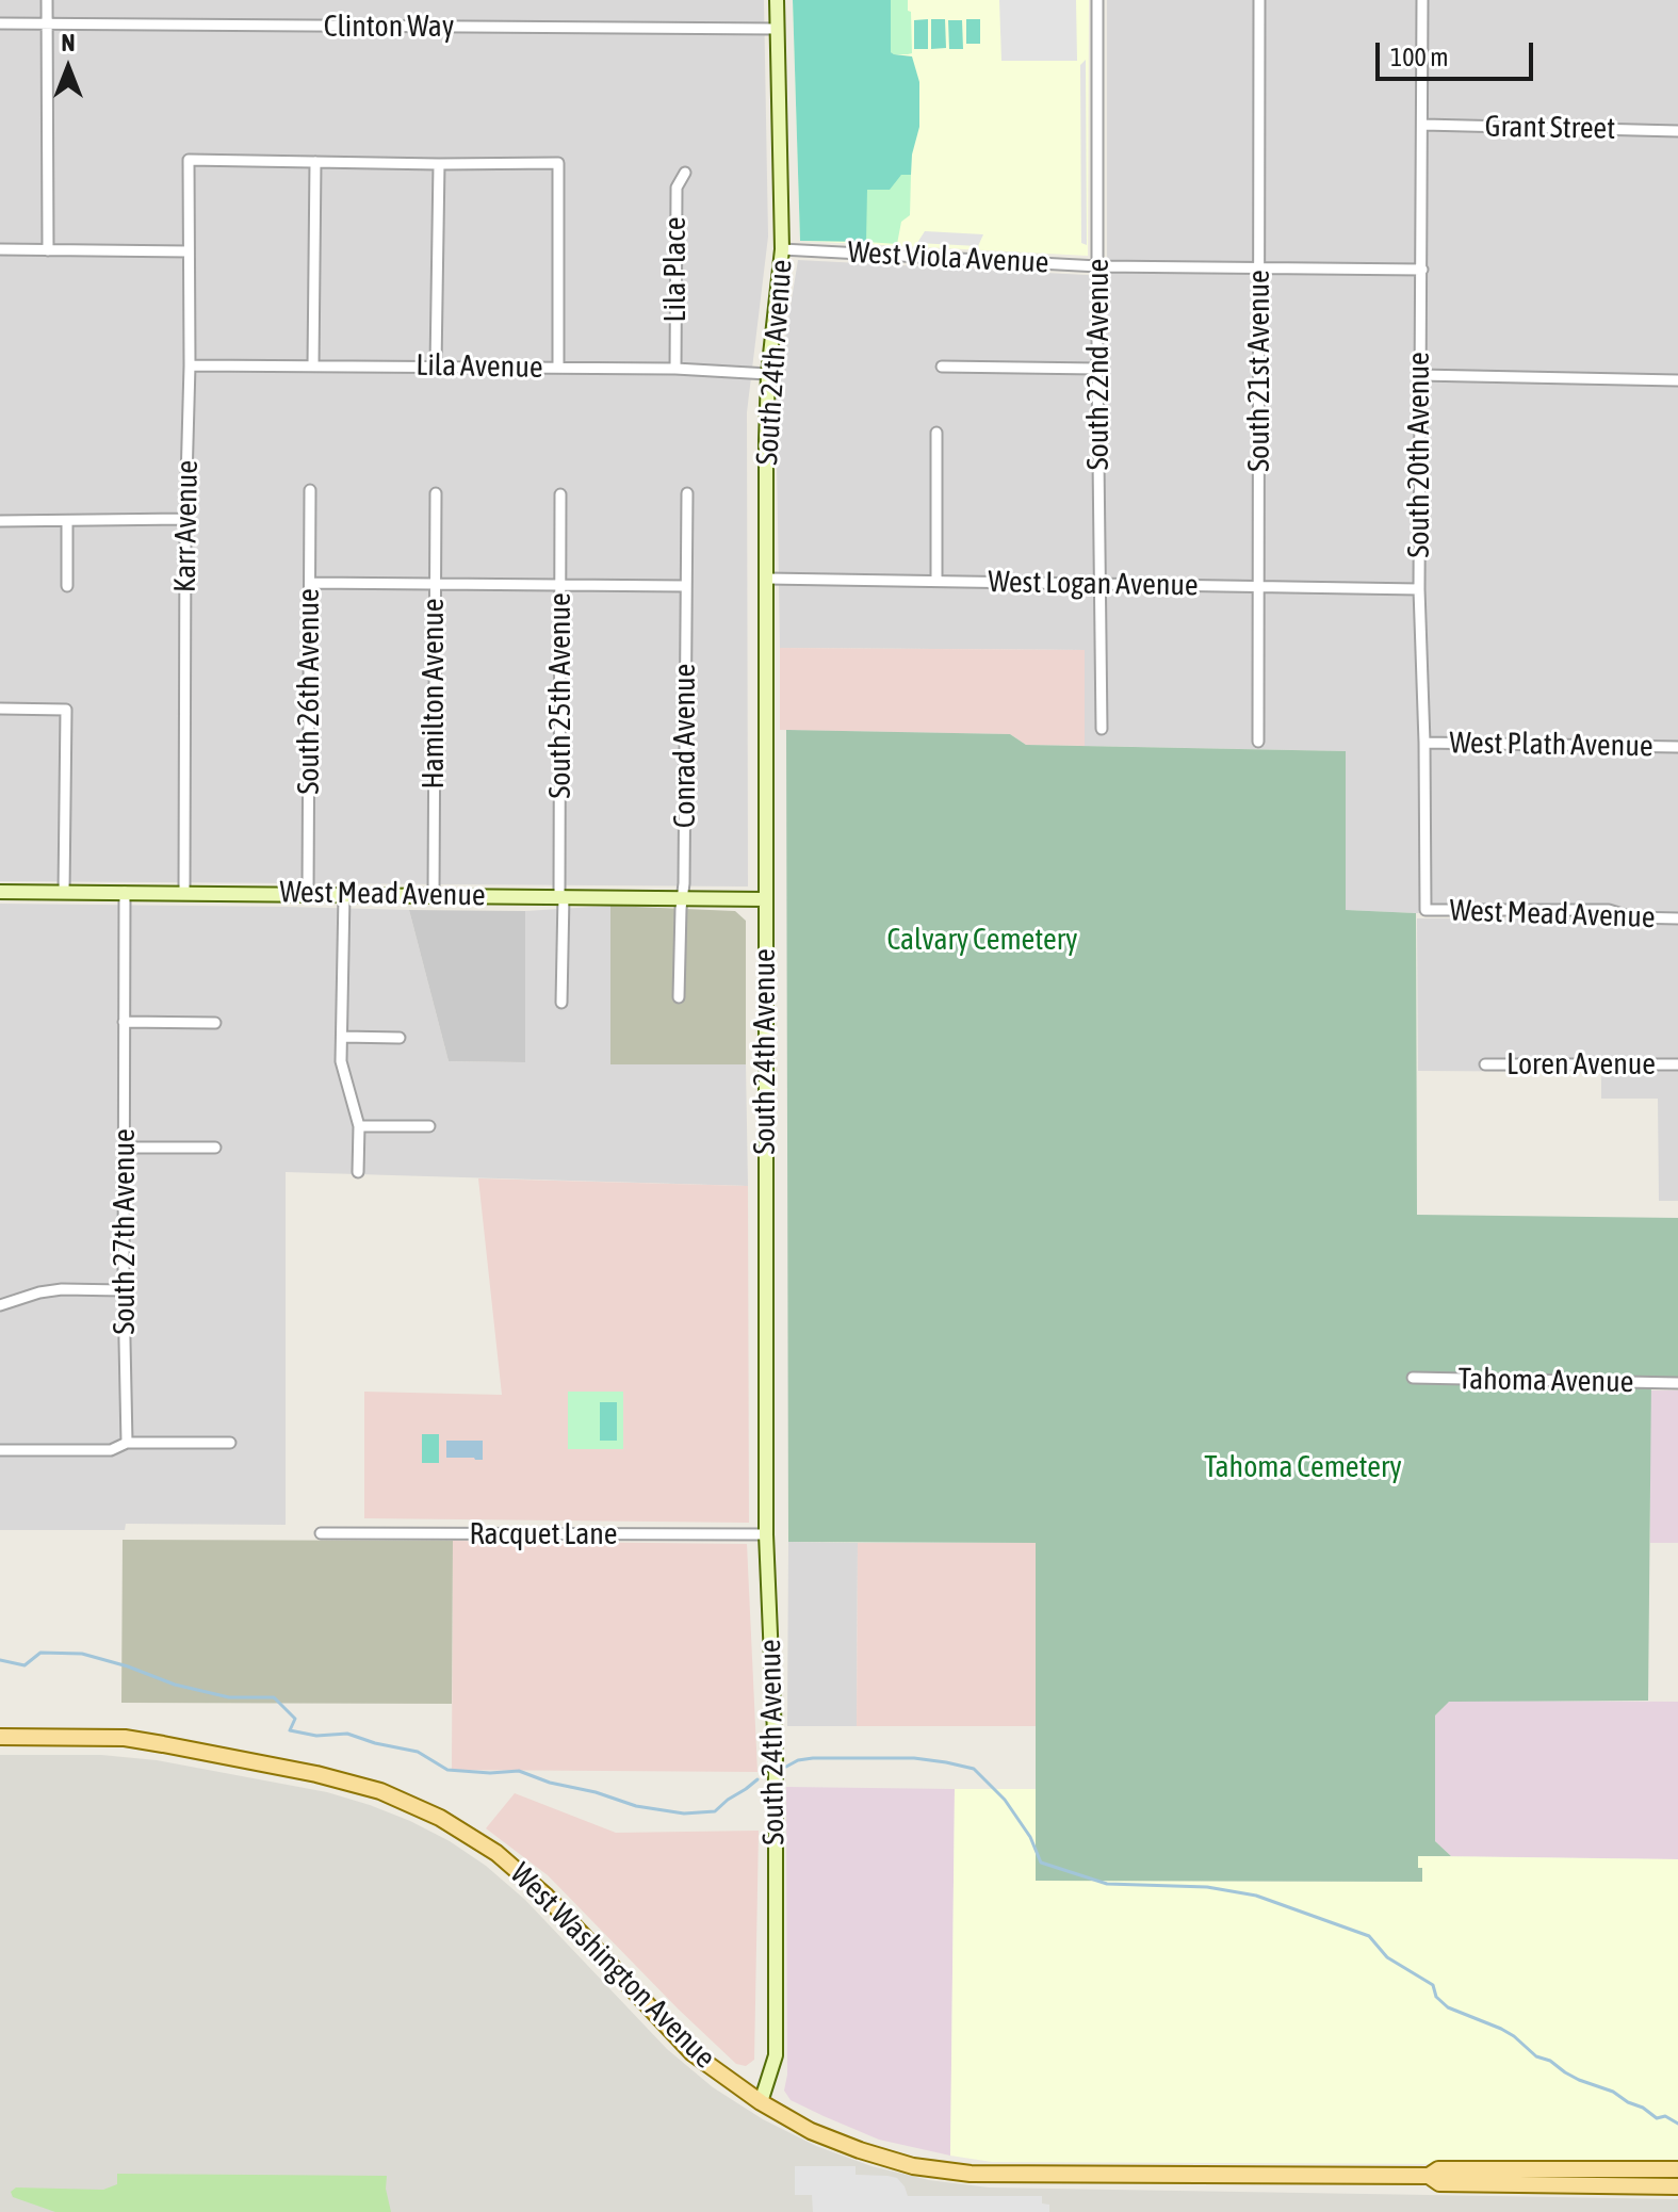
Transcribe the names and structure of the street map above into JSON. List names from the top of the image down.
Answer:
{
  "streets": {
    "main road": ["West Washington Avenue"],
    "street": [
      "Clinton Way",
      "Grant Street",
      "West Viola Avenue",
      "Lila Place",
      "South 24th Avenue",
      "South 22nd Avenue",
      "Lila Avenue",
      "South 21st Avenue",
      "South 20th Avenue",
      "Karr Avenue",
      "West Logan Avenue",
      "South 26th Avenue",
      "Hamilton Avenue",
      "South 25th Avenue",
      "West Plath Avenue",
      "Conrad Avenue",
      "West Mead Avenue",
      "Loren Avenue",
      "South 27th Avenue",
      "Tahoma Avenue",
      "Racquet Lane"
    ]
  },
  "crossings": [
    ["Clinton Way", "South 24th Avenue"],
    ["Grant Street", "South 20th Avenue"],
    ["West Viola Avenue", "South 24th Avenue"],
    ["West Viola Avenue", "South 22nd Avenue"],
    ["West Viola Avenue", "South 21st Avenue"],
    ["West Viola Avenue", "South 20th Avenue"],
    ["Lila Place", "Lila Avenue"],
    ["South 24th Avenue", "Lila Avenue"],
    ["South 24th Avenue", "West Logan Avenue"],
    ["South 24th Avenue", "West Mead Avenue"],
    ["South 24th Avenue", "Racquet Lane"],
    ["South 24th Avenue", "West Washington Avenue"],
    ["South 22nd Avenue", "West Logan Avenue"],
    ["Lila Avenue", "Karr Avenue"],
    ["South 21st Avenue", "West Logan Avenue"],
    ["South 20th Avenue", "West Logan Avenue"],
    ["South 20th Avenue", "West Plath Avenue"],
    ["South 20th Avenue", "West Mead Avenue"],
    ["Karr Avenue", "West Mead Avenue"],
    ["South 26th Avenue", "West Mead Avenue"],
    ["Hamilton Avenue", "West Mead Avenue"],
    ["South 25th Avenue", "West Mead Avenue"],
    ["Conrad Avenue", "West Mead Avenue"],
    ["West Mead Avenue", "South 27th Avenue"]
  ],
  "parks": ["Calvary Cemetery", "Tahoma Cemetery"],
  "scale_bar": "100 m",
  "north": "top"
}
